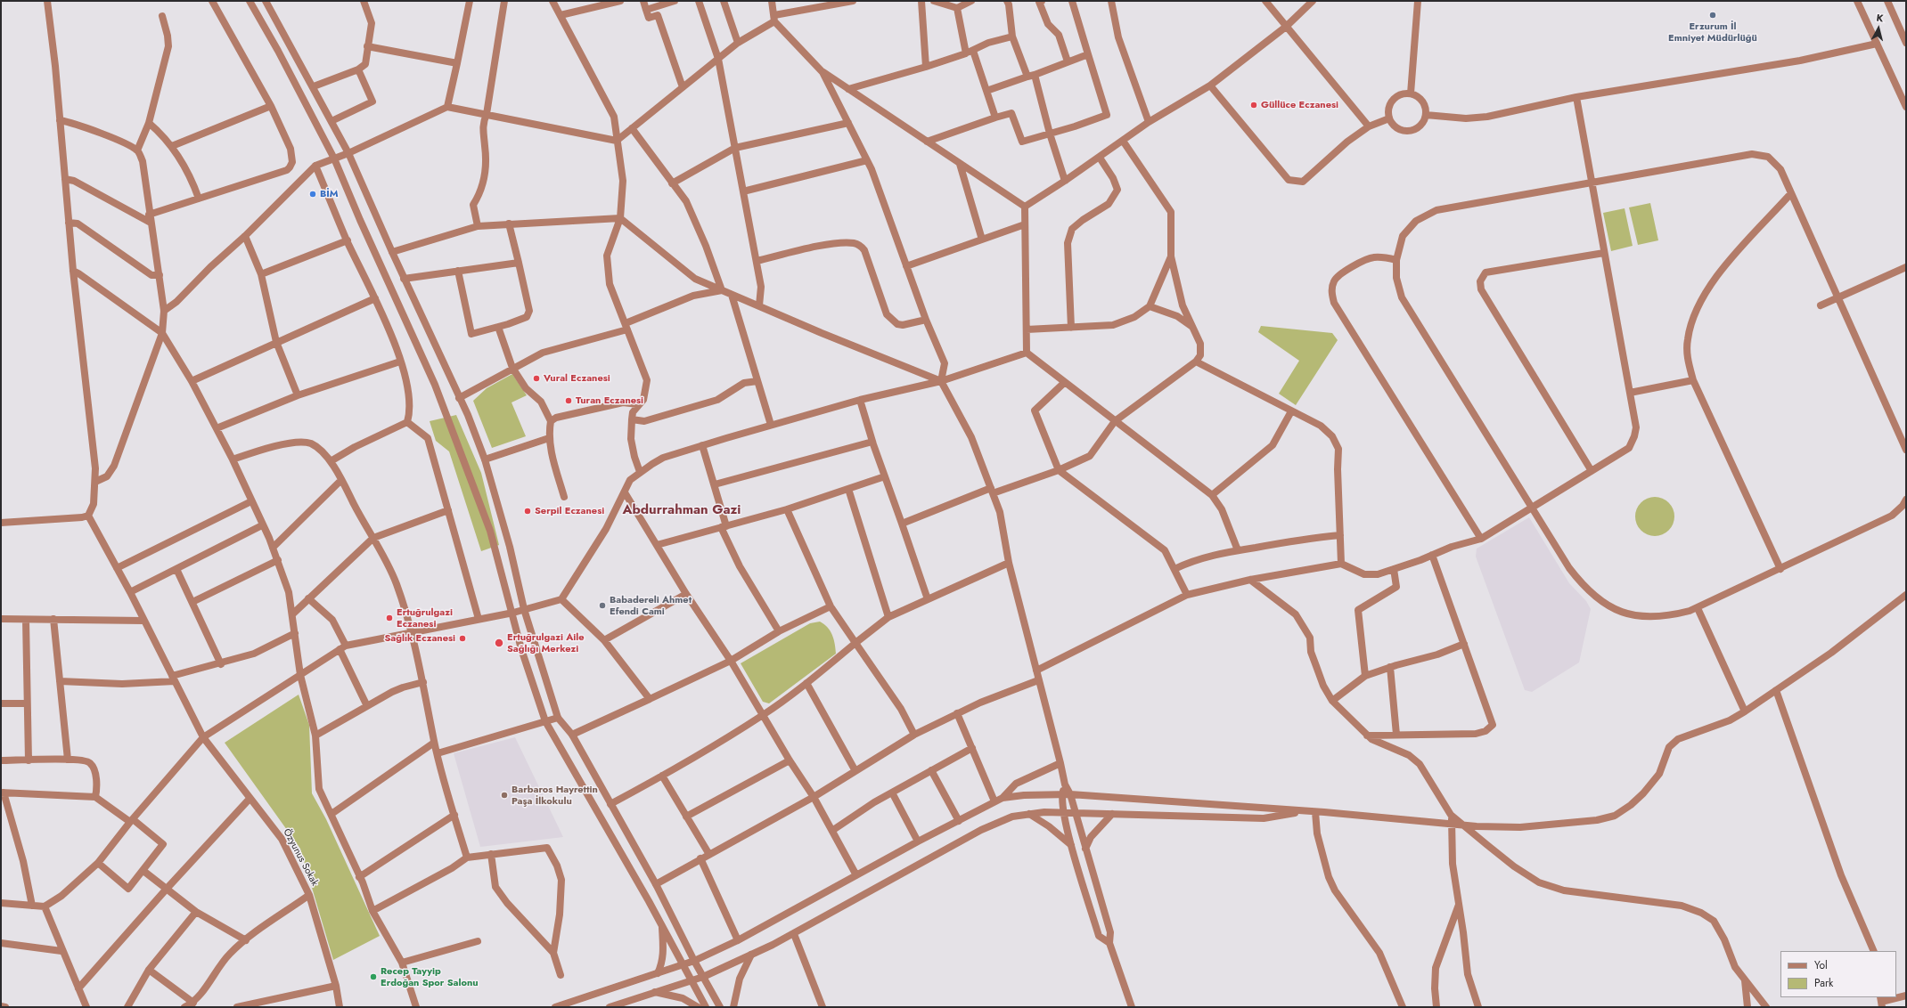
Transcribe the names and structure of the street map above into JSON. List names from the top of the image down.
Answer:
{
  "streets": {
    "street": ["Özyunus Sokak"]
  },
  "districts": ["Abdurrahman Gazi"],
  "places": [
    "Erzurum İl Emniyet Müdürlüğü",
    "Güllüce Eczanesi",
    "BİM",
    "Vural Eczanesi",
    "Turan Eczanesi",
    "Serpil Eczanesi",
    "Babadereli Ahmet Efendi Cami",
    "Ertuğrulgazi Eczanesi",
    "Sağlık Eczanesi",
    "Ertuğrulgazi Aile Sağlığı Merkezi",
    "Barbaros Hayrettin Paşa İlkokulu",
    "Recep Tayyip Erdoğan Spor Salonu"
  ],
  "legend": ["Yol", "Park"],
  "north": "top"
}
